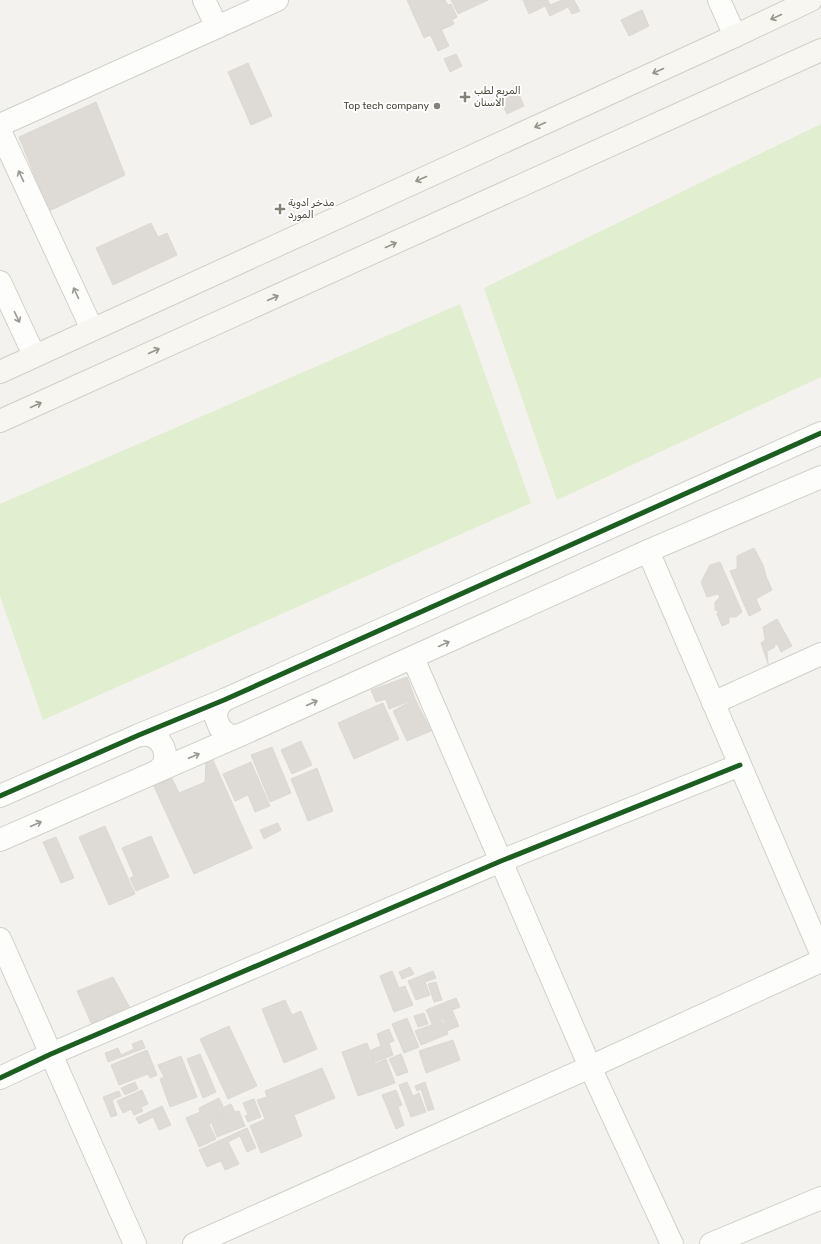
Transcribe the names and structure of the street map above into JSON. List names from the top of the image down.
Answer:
{
  "places": {
    "health": ["المربع لطب الاسنان", "مذخر ادوية المورد"],
    "other": ["Top tech company"]
  }
}
